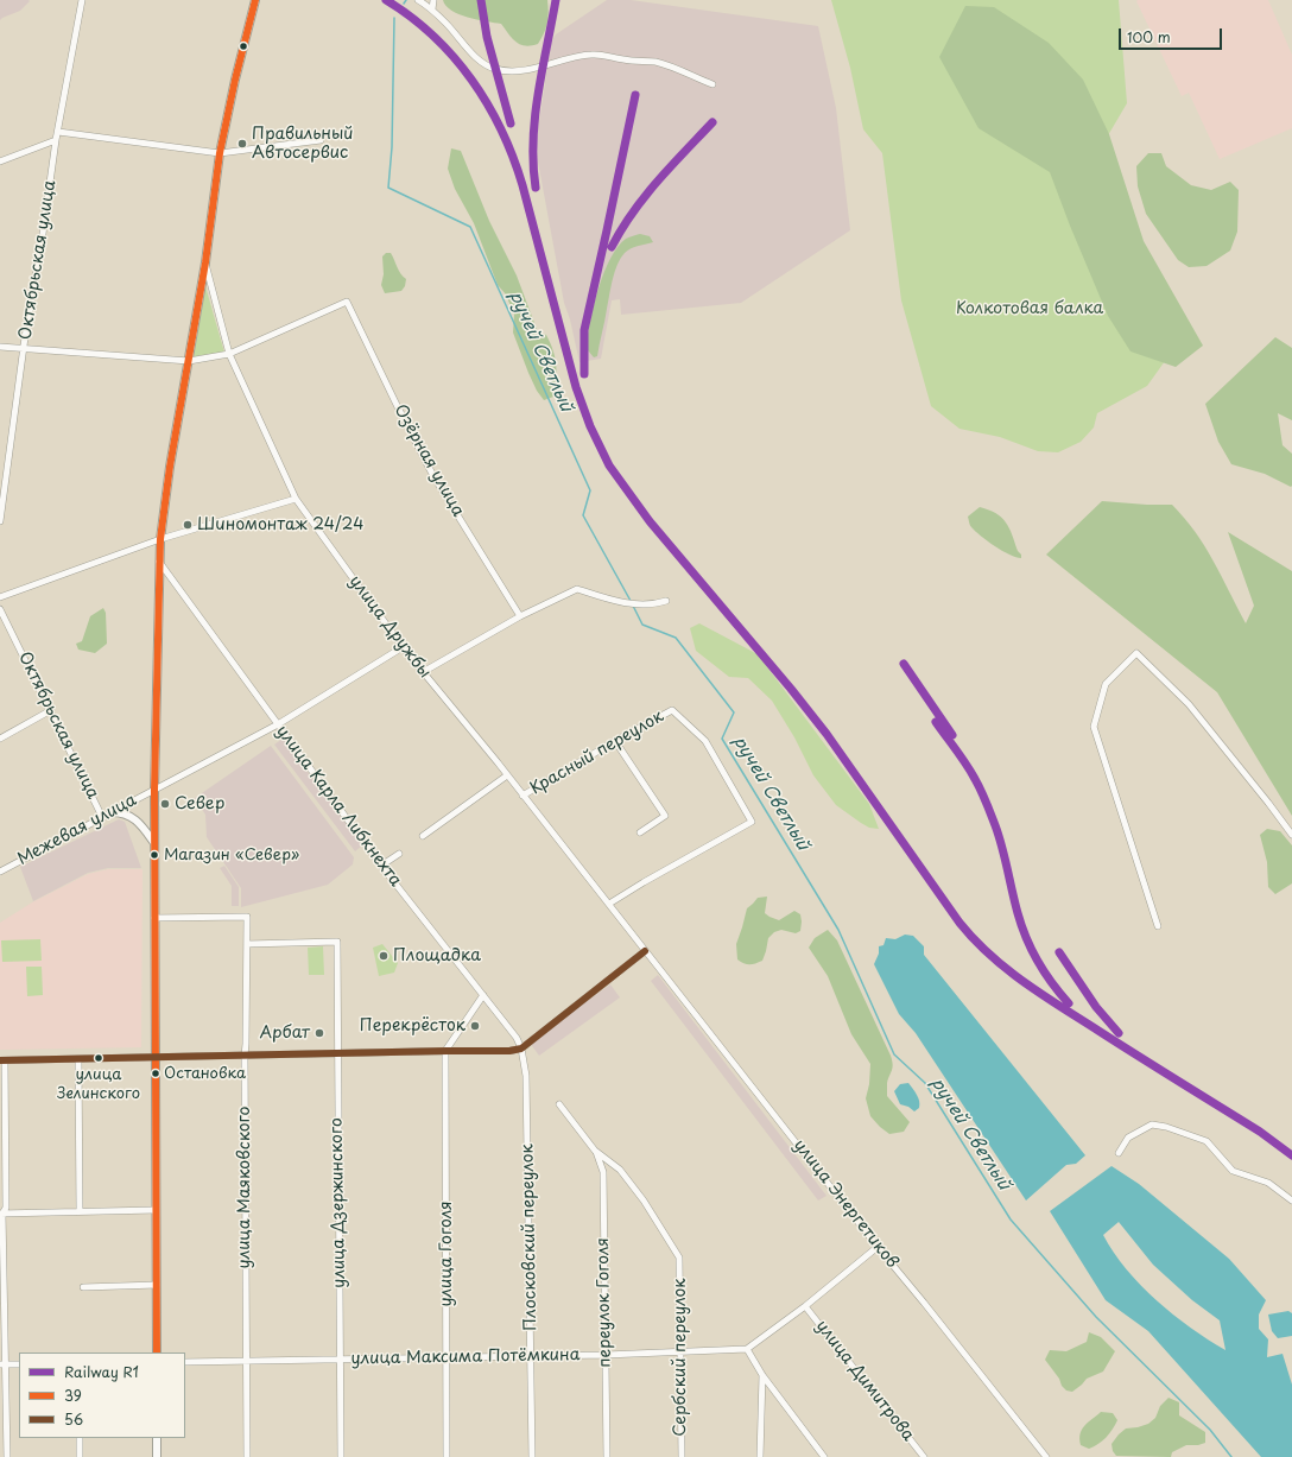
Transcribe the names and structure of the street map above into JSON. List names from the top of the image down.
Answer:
{
  "streets": {
    "street": [
      "Октябрьская улица",
      "Озёрная улица",
      "улица Дружбы",
      "Красный переулок",
      "улица Карла Либкнехта",
      "Межевая улица",
      "улица Маяковского",
      "улица Дзержинского",
      "улица Энергетиков",
      "Плосковский переулок",
      "улица Гоголя",
      "переулок Гоголя",
      "улица Максима Потёмкина",
      "Сербский переулок",
      "улица Димитрова"
    ]
  },
  "crossings": [
    ["Октябрьская улица", "Межевая улица"],
    ["Озёрная улица", "улица Дружбы"],
    ["улица Дружбы", "Красный переулок"],
    ["улица Дружбы", "Межевая улица"],
    ["улица Дружбы", "улица Энергетиков"],
    ["улица Карла Либкнехта", "Межевая улица"],
    ["улица Карла Либкнехта", "Плосковский переулок"],
    ["улица Маяковского", "улица Дзержинского"],
    ["улица Маяковского", "улица Максима Потёмкина"],
    ["улица Дзержинского", "улица Максима Потёмкина"],
    ["Плосковский переулок", "улица Максима Потёмкина"],
    ["улица Гоголя", "улица Максима Потёмкина"],
    ["переулок Гоголя", "улица Максима Потёмкина"],
    ["переулок Гоголя", "Сербский переулок"],
    ["улица Максима Потёмкина", "Сербский переулок"]
  ],
  "water": ["ручей Светлый"],
  "parks": ["Колкотовая балка"],
  "places": [
    "Правильный Автосервис",
    "Шиномонтаж 24/24",
    "Север",
    "Магазин «Север»",
    "Площадка",
    "Перекрёсток",
    "Арбат",
    "улица Зелинского",
    "Остановка"
  ],
  "lines": ["rail line R1", "transit line 39", "transit line 56"],
  "legend": ["Railway R1", "39", "56"],
  "scale_bar": "100 m"
}
